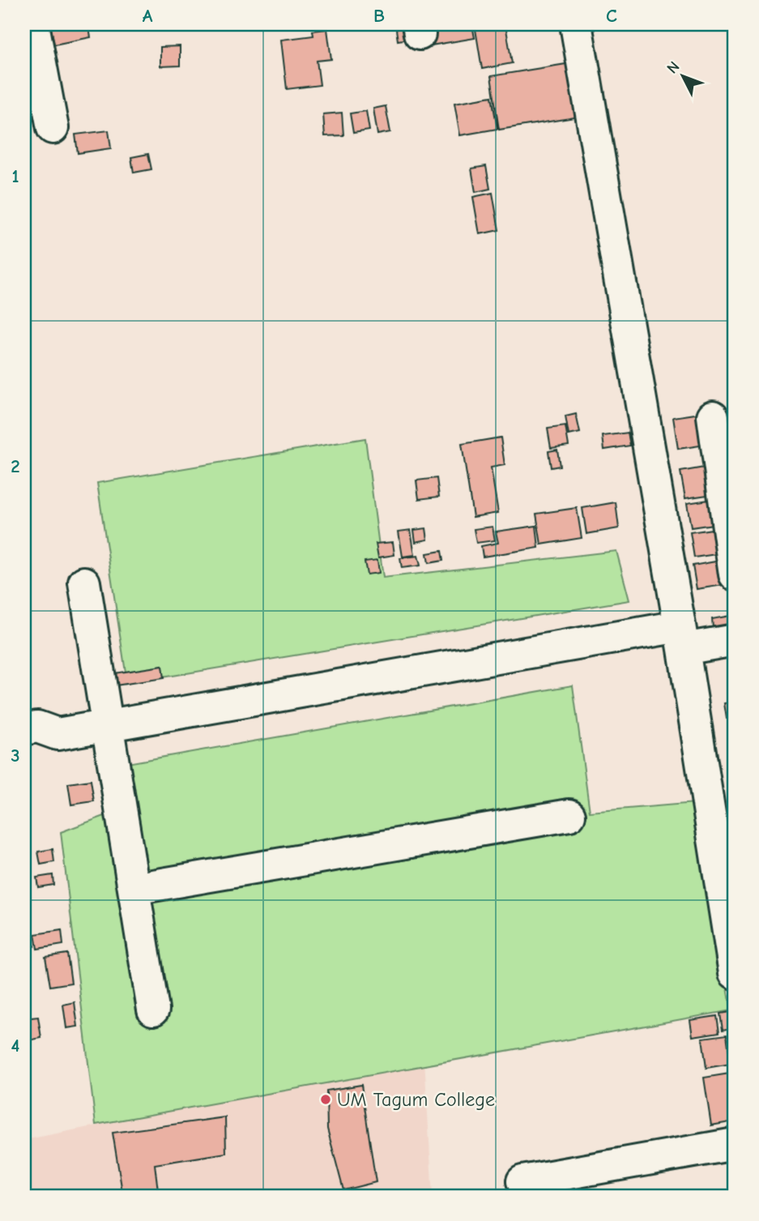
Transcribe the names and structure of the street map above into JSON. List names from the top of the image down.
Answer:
{
  "places": ["UM Tagum College"],
  "north": "top left",
  "grid": {
    "columns": ["A", "B", "C"],
    "rows": [
      "1",
      "2",
      "3",
      "4"
    ]
  }
}
